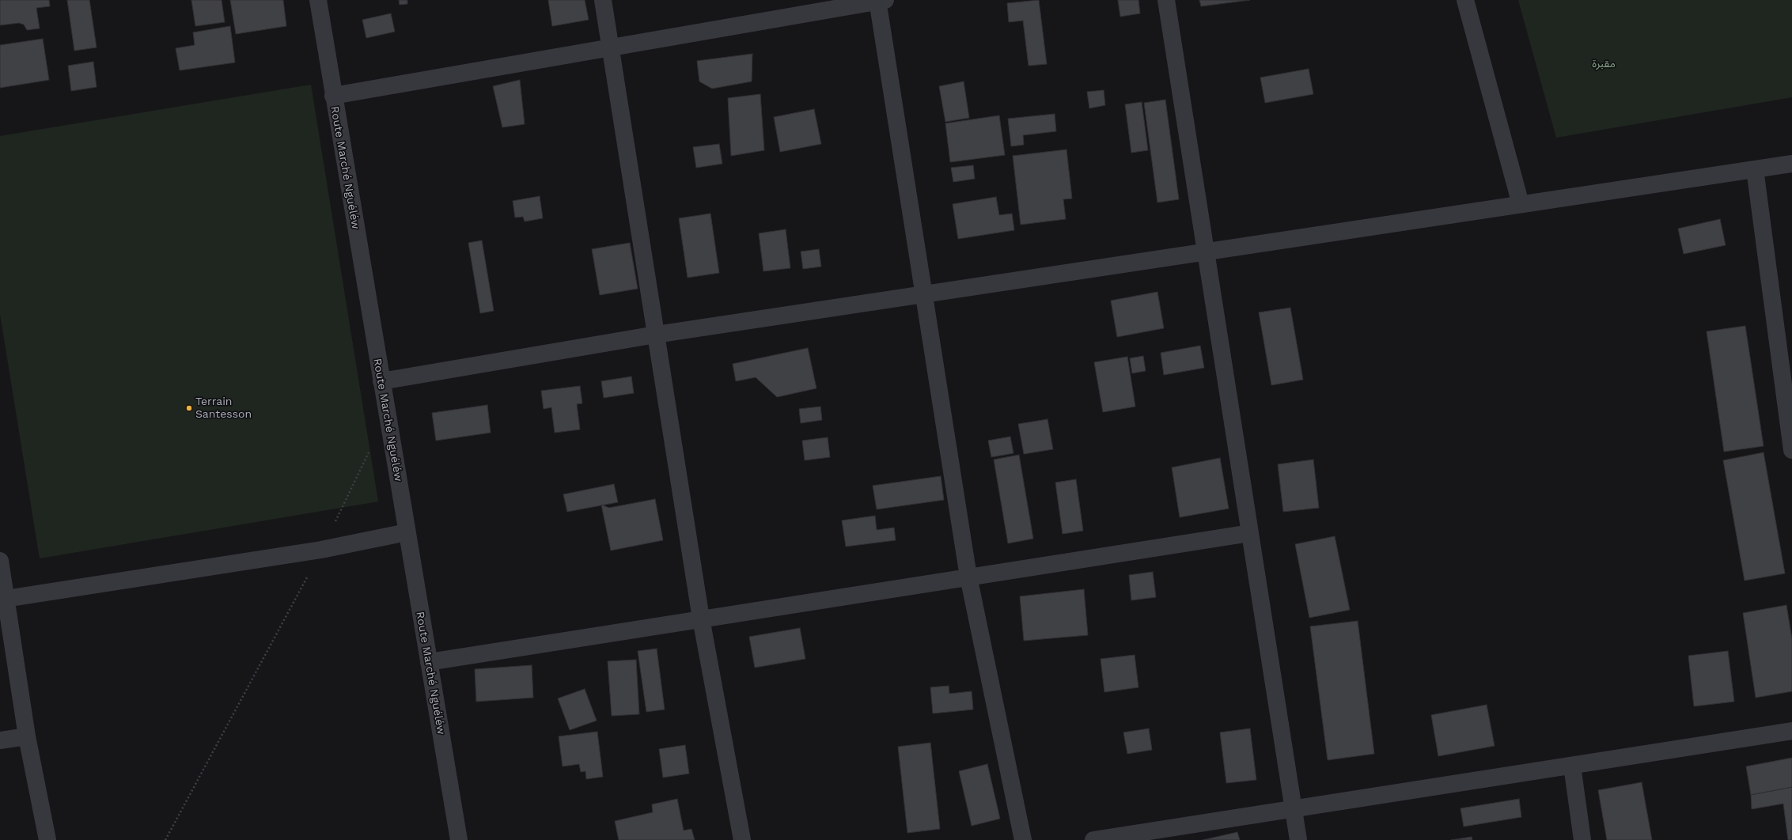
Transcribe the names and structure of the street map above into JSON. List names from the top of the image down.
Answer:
{
  "streets": {
    "street": ["Route Marché Nguéléw"]
  },
  "parks": ["مقبرة"],
  "places": ["Terrain Santesson"]
}
